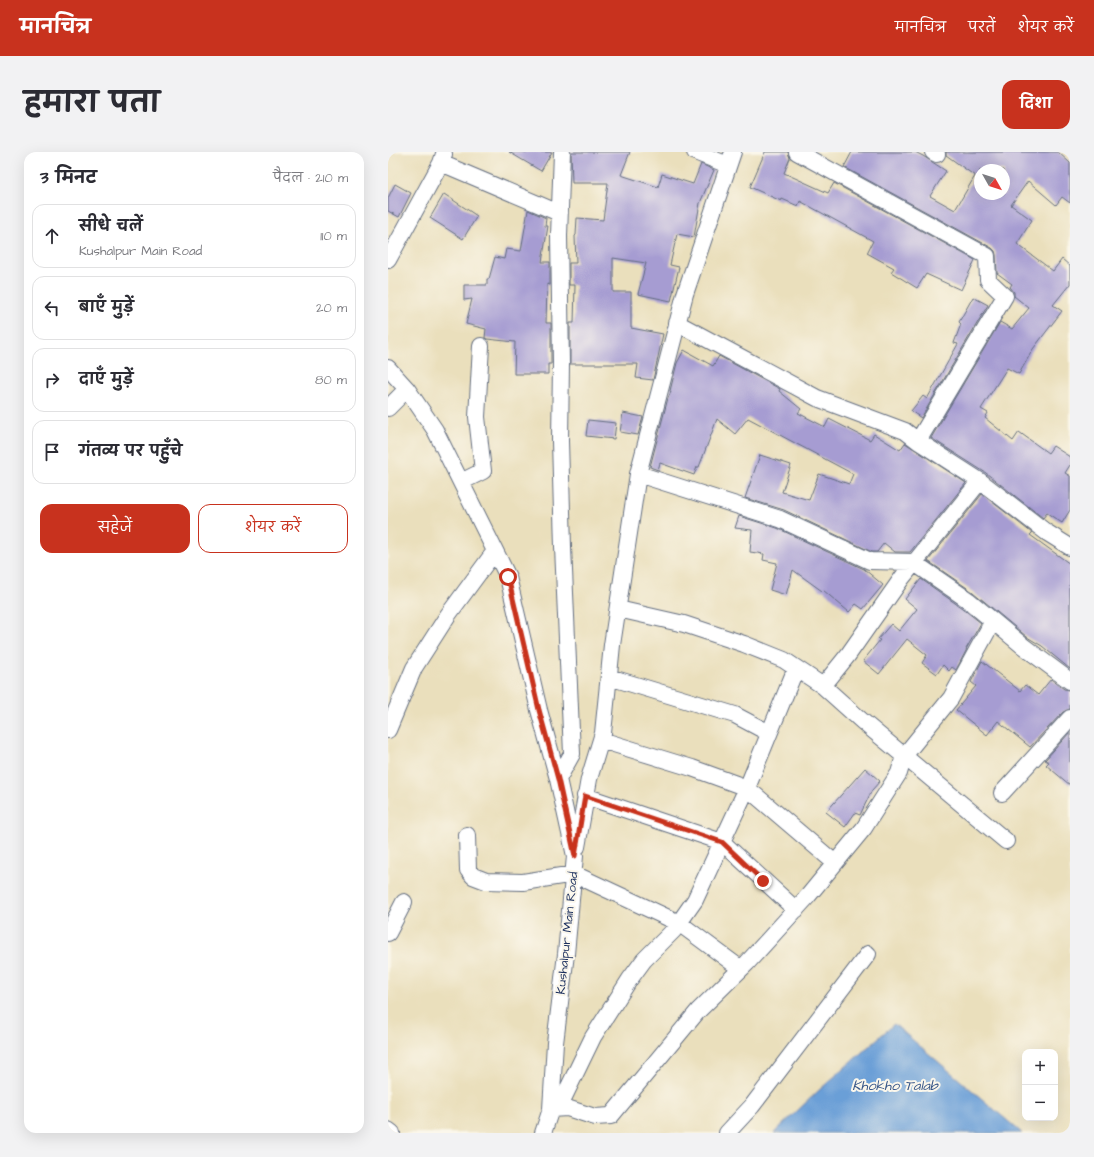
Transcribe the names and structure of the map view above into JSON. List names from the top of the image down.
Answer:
{
  "streets": {
    "street": ["Kushalpur Main Road"]
  },
  "water": ["Khokho Talab"],
  "north": "bottom right",
  "page": {
    "header": "मानचित्र",
    "nav": ["मानचित्र", "परतें", "शेयर करें"],
    "title": "हमारा पता",
    "buttons": [
      "दिशा",
      ["सहेजें", "शेयर करें"]
    ],
    "heading": ["3 मिनट", "पैदल · 210 m"],
    "list": [
      ["सीधे चलें", "Kushalpur Main Road", "110 m"],
      ["बाएँ मुड़ें", "20 m"],
      ["दाएँ मुड़ें", "80 m"],
      "गंतव्य पर पहुँचे"
    ],
    "map_buttons": ["+", "−"]
  }
}
